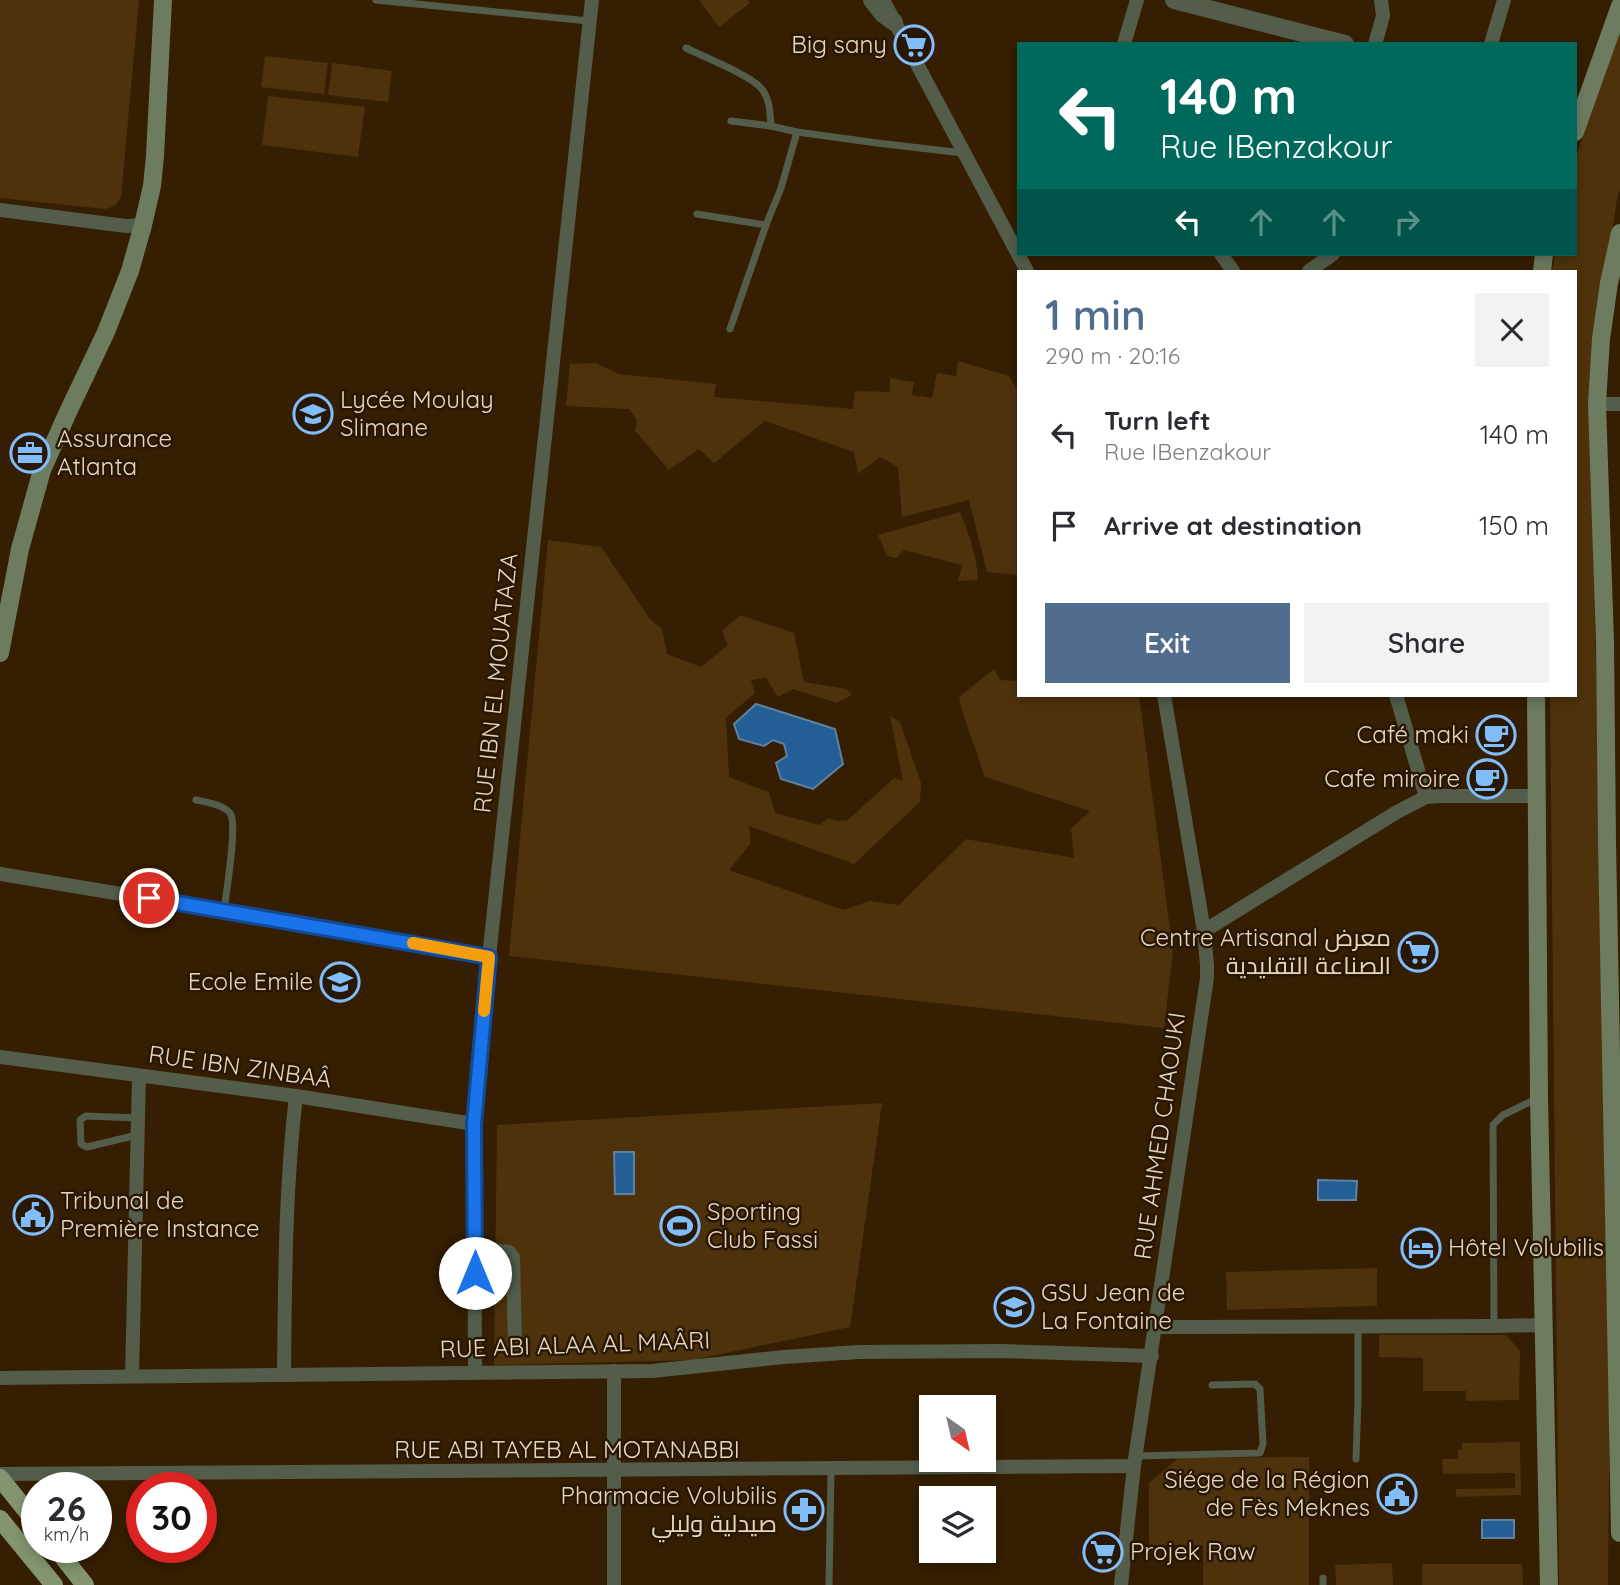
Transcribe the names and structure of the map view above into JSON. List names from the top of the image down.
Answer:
{
  "streets": {
    "street": [
      "RUE IBN EL MOUATAZA",
      "RUE IBN ZINBAÂ",
      "RUE AHMED CHAOUKI",
      "RUE ABI ALAA AL MAÂRI",
      "RUE ABI TAYEB AL MOTANABBI"
    ]
  },
  "crossings": [
    ["RUE IBN EL MOUATAZA", "RUE IBN ZINBAÂ"],
    ["RUE IBN EL MOUATAZA", "RUE ABI ALAA AL MAÂRI"],
    ["RUE AHMED CHAOUKI", "RUE ABI ALAA AL MAÂRI"],
    ["RUE AHMED CHAOUKI", "RUE ABI TAYEB AL MOTANABBI"]
  ],
  "places": {
    "supermarket": ["Big sany", "Centre Artisanal معرض الصناعة التقليدية", "Projek Raw"],
    "school or university": ["Lycée Moulay Slimane", "Ecole Emile", "GSU Jean de La Fontaine"],
    "office": ["Assurance Atlanta"],
    "cafe": ["Café maki", "Cafe miroire"],
    "public building": ["Tribunal de Première Instance", "Siége de la Région de Fès Meknes"],
    "sports": ["Sporting Club Fassi"],
    "hotel": ["Hôtel Volubilis"],
    "pharmacy": ["Pharmacie Volubilis صيدلية وليلي"]
  },
  "north": "bottom right",
  "page": {
    "turn": ["140 m", "Rue IBenzakour"],
    "heading": ["1 min", "290 m · 20:16"],
    "list": [
      {
        "name": "Turn left",
        "note": "Rue IBenzakour",
        "value": "140 m"
      },
      {
        "name": "Arrive at destination",
        "value": "150 m"
      }
    ],
    "buttons": ["Exit", "Share"],
    "speed": "26 km/h",
    "limit": "30"
  }
}
